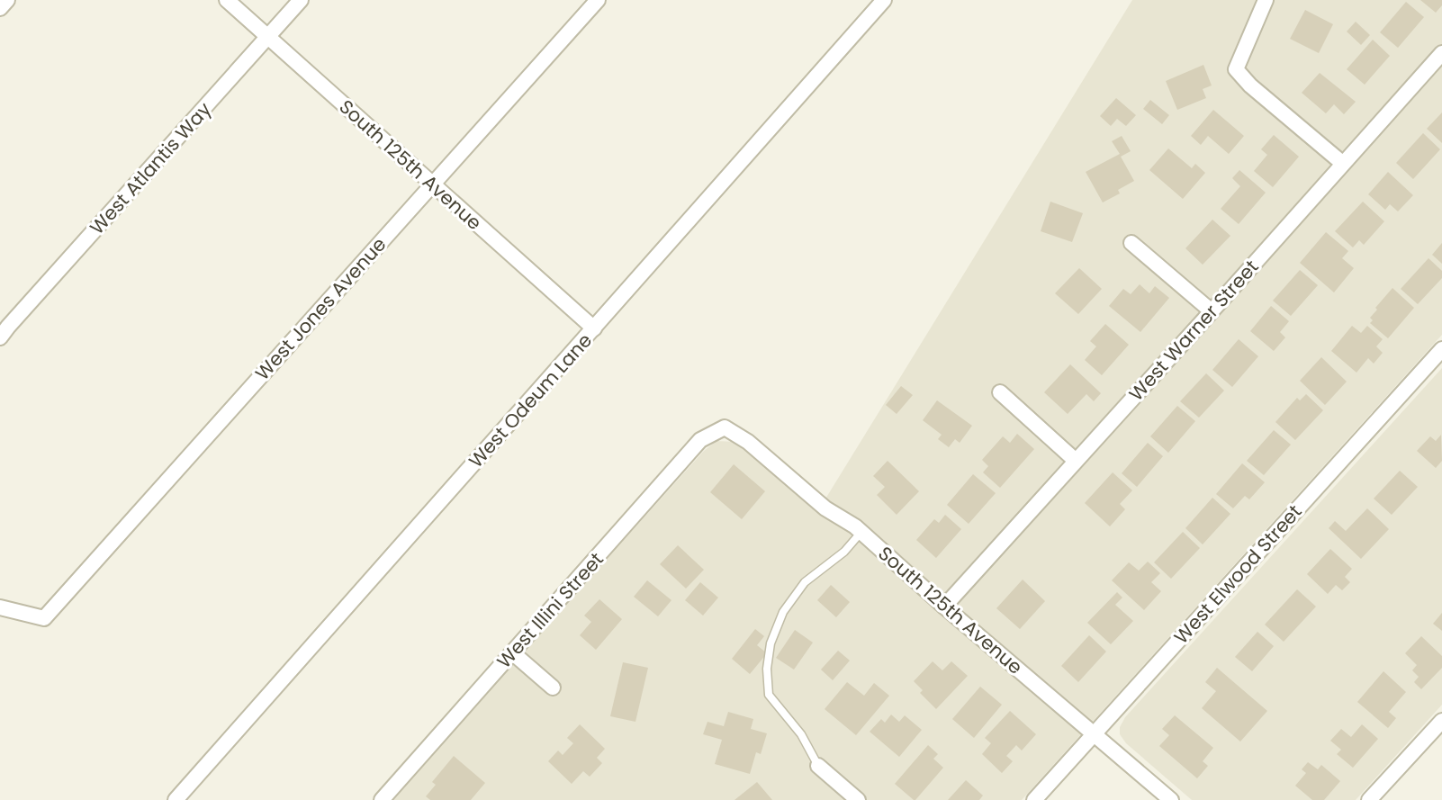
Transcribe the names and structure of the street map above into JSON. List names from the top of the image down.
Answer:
{
  "streets": {
    "street": [
      "South 125th Avenue",
      "West Atlantis Way",
      "West Jones Avenue",
      "West Warner Street",
      "West Odeum Lane",
      "West Elwood Street",
      "West Illini Street"
    ]
  },
  "crossings": [
    ["South 125th Avenue", "West Atlantis Way"],
    ["South 125th Avenue", "West Jones Avenue"],
    ["South 125th Avenue", "West Warner Street"],
    ["South 125th Avenue", "West Odeum Lane"],
    ["South 125th Avenue", "West Elwood Street"],
    ["South 125th Avenue", "West Illini Street"]
  ]
}
